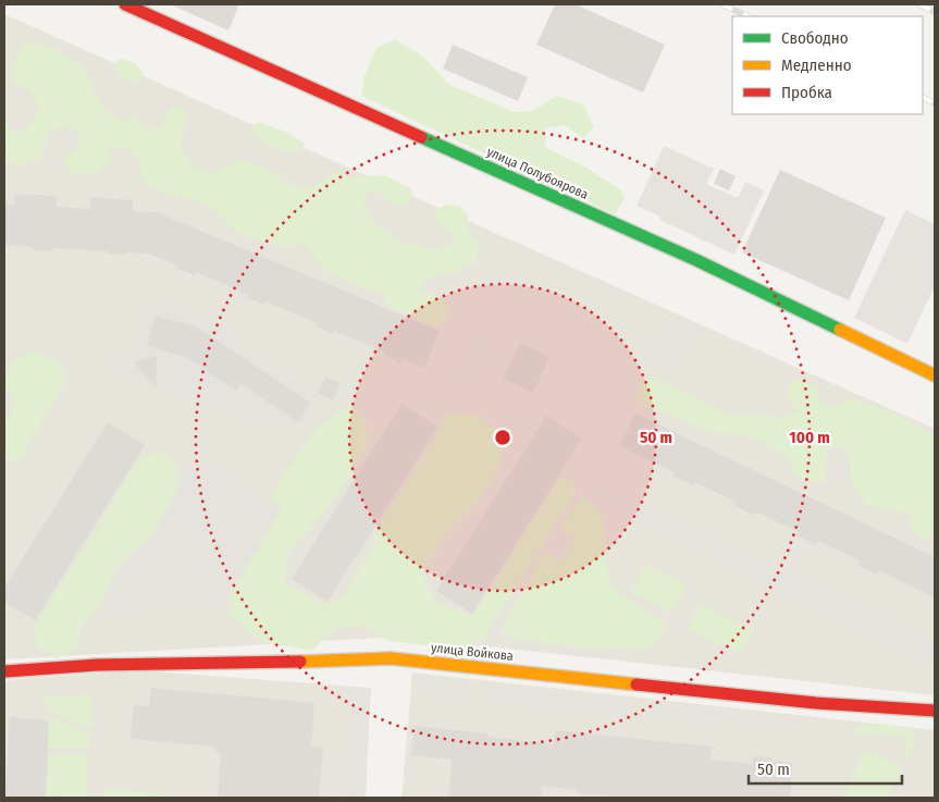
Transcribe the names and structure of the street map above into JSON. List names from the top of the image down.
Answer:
{
  "streets": {
    "street": ["улица Полубоярова", "улица Войкова"]
  },
  "legend": ["Свободно", "Медленно", "Пробка"],
  "scale_bar": "50 m",
  "rings": ["50 m", "100 m"]
}
